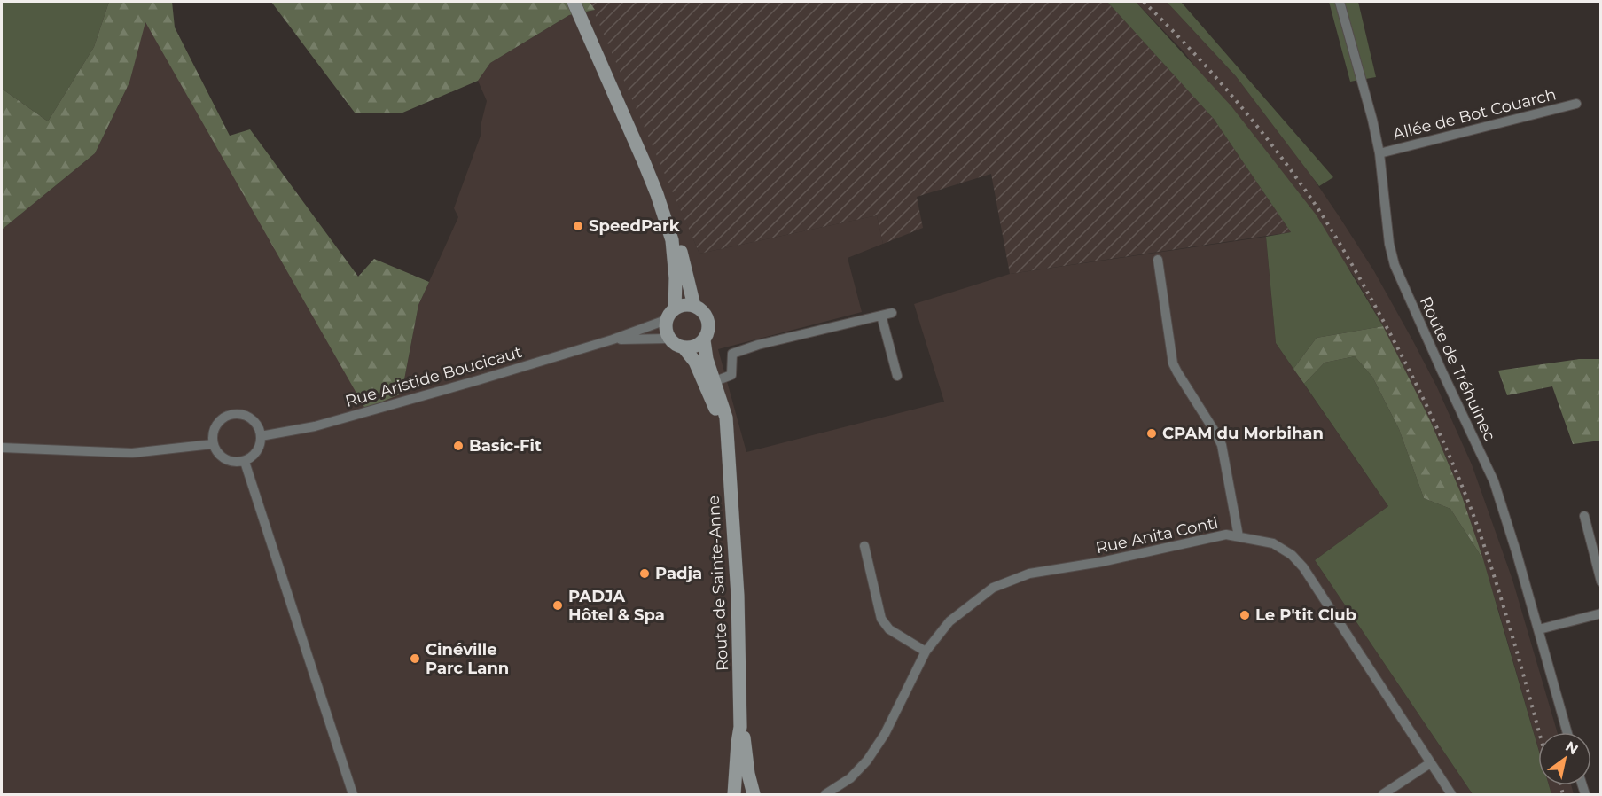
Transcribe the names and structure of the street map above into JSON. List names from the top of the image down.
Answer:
{
  "streets": {
    "main road": ["Route de Sainte-Anne"],
    "street": [
      "Allée de Bot Couarch",
      "Route de Tréhuinec",
      "Rue Aristide Boucicaut",
      "Rue Anita Conti"
    ]
  },
  "crossings": [
    ["Allée de Bot Couarch", "Route de Tréhuinec"],
    ["Rue Aristide Boucicaut", "Route de Sainte-Anne"]
  ],
  "places": [
    "SpeedPark",
    "CPAM du Morbihan",
    "Basic-Fit",
    "Padja",
    "PADJA Hôtel & Spa",
    "Le P'tit Club",
    "Cinéville Parc Lann"
  ],
  "north": "top right"
}
